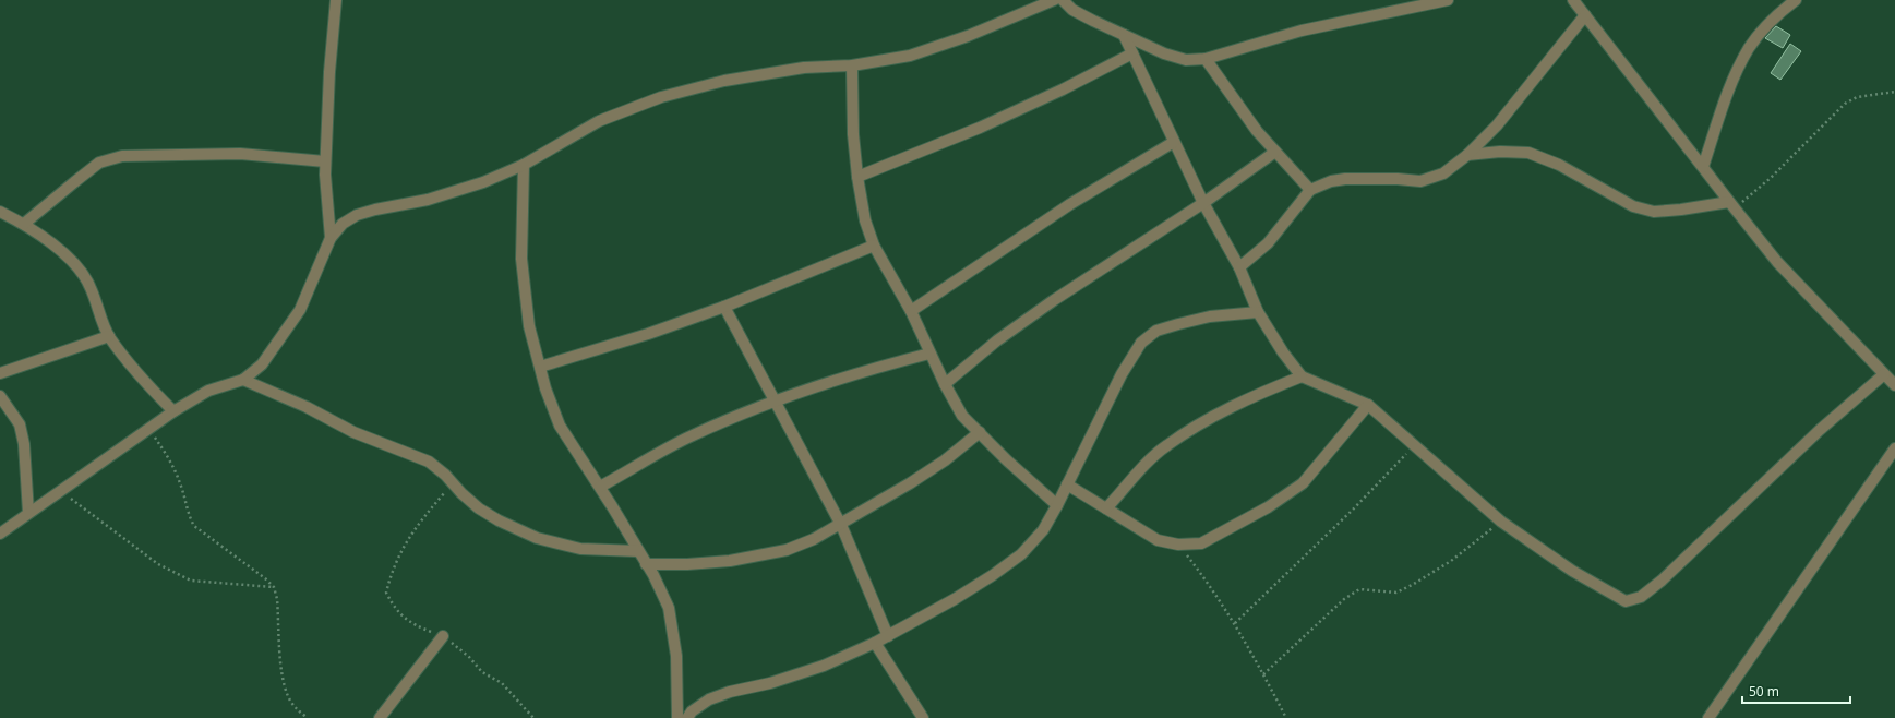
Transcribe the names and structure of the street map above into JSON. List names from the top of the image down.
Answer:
{
  "scale_bar": "50 m"
}
